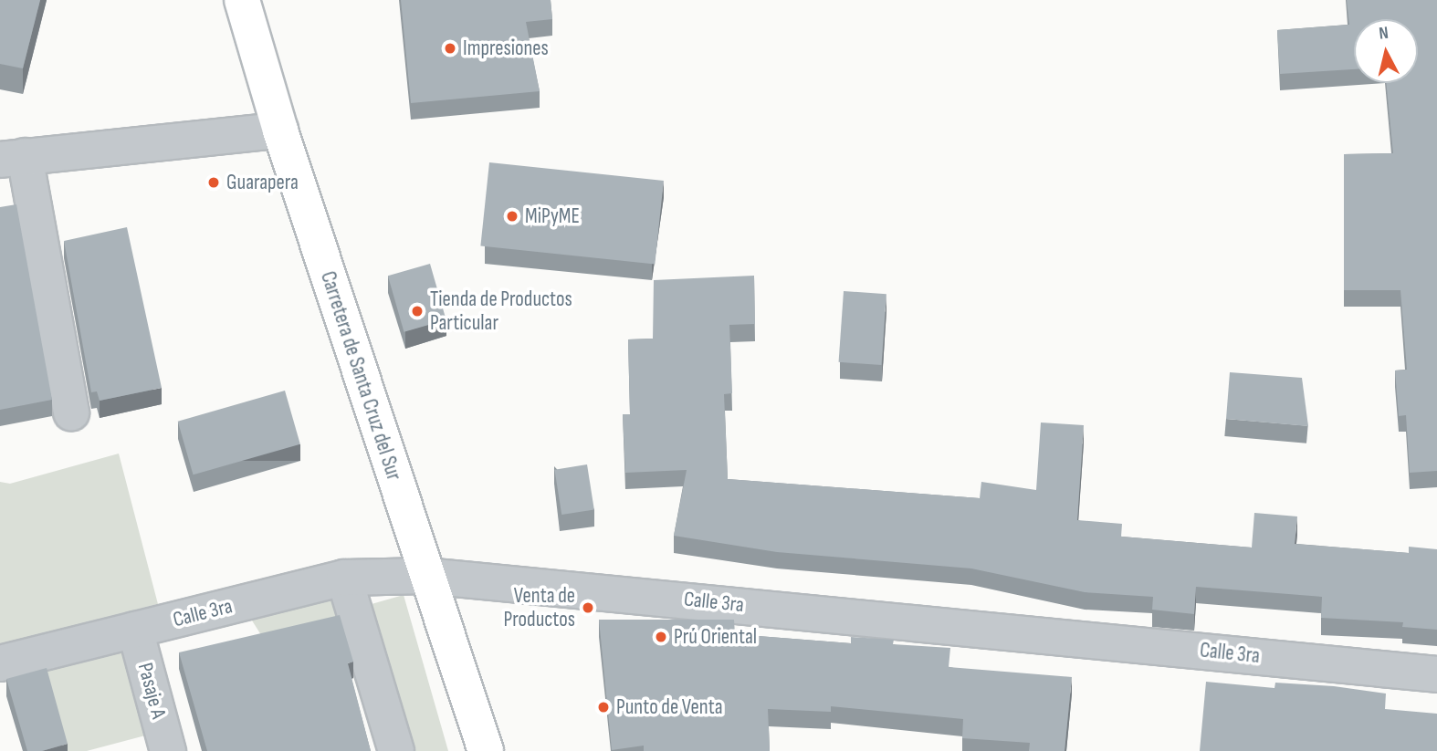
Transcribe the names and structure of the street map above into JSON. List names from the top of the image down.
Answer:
{
  "streets": {
    "main road": ["Carretera de Santa Cruz del Sur"],
    "street": ["Calle 3ra", "Pasaje A"]
  },
  "crossings": [
    ["Carretera de Santa Cruz del Sur", "Calle 3ra"],
    ["Calle 3ra", "Pasaje A"]
  ],
  "places": [
    "Impresiones",
    "Guarapera",
    "MiPyME",
    "Tienda de Productos Particular",
    "Venta de Productos",
    "Prú Oriental",
    "Punto de Venta"
  ],
  "north": "top"
}
